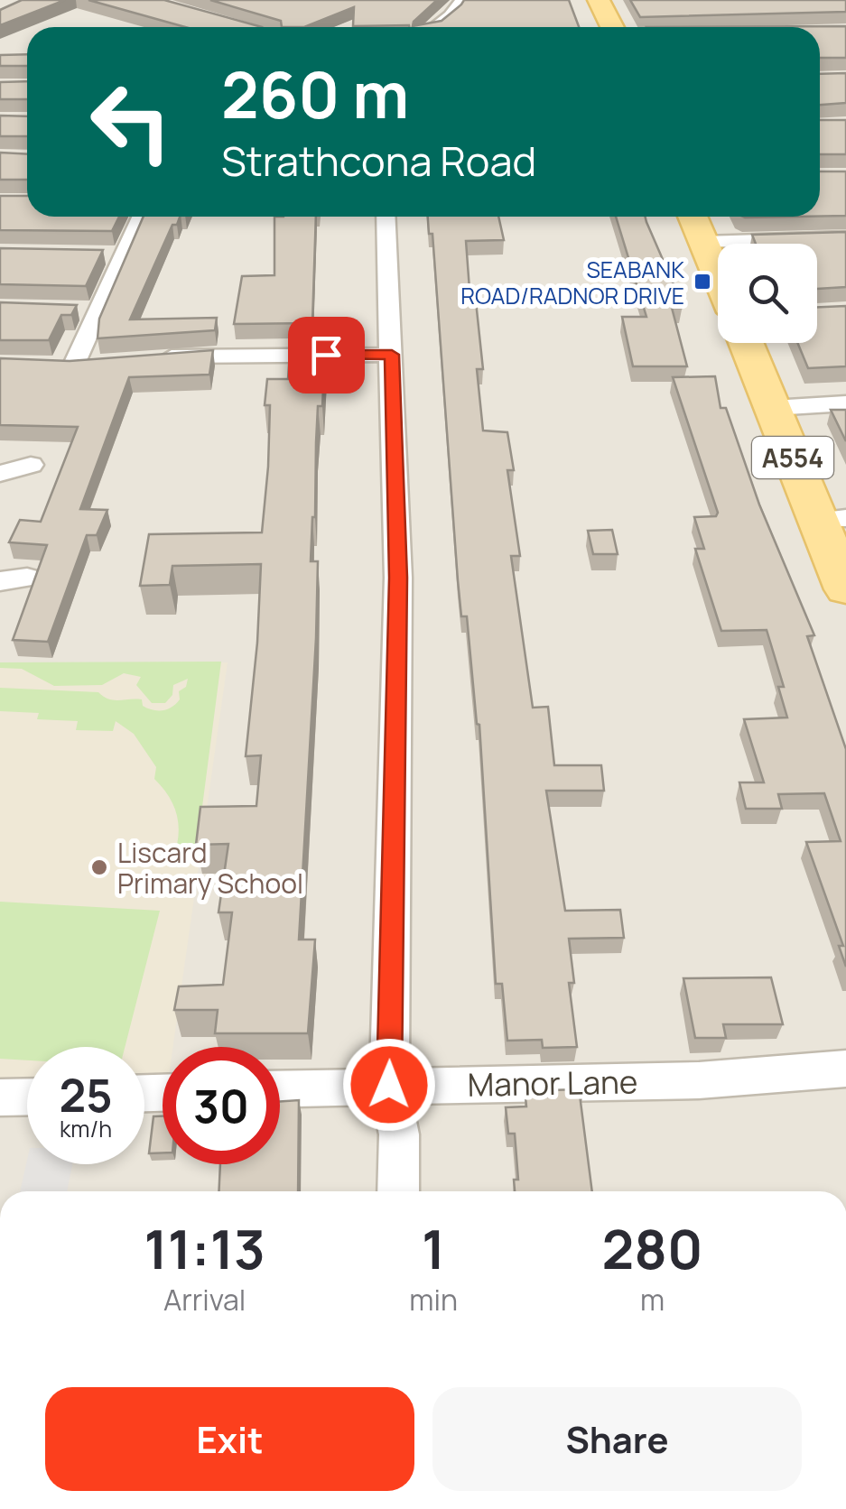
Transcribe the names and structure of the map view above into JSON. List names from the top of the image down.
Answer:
{
  "streets": {
    "main road": ["A554"],
    "street": ["Manor Lane"]
  },
  "places": {
    "transit": ["SEABANK ROAD/RADNOR DRIVE"],
    "other": ["Liscard Primary School"]
  },
  "page": {
    "turn": ["260 m", "Strathcona Road"],
    "speed": "25 km/h",
    "limit": "30",
    "eta": [
      "11:13",
      "Arrival",
      "1",
      "min",
      "280",
      "m"
    ],
    "buttons": ["Exit", "Share"]
  }
}
